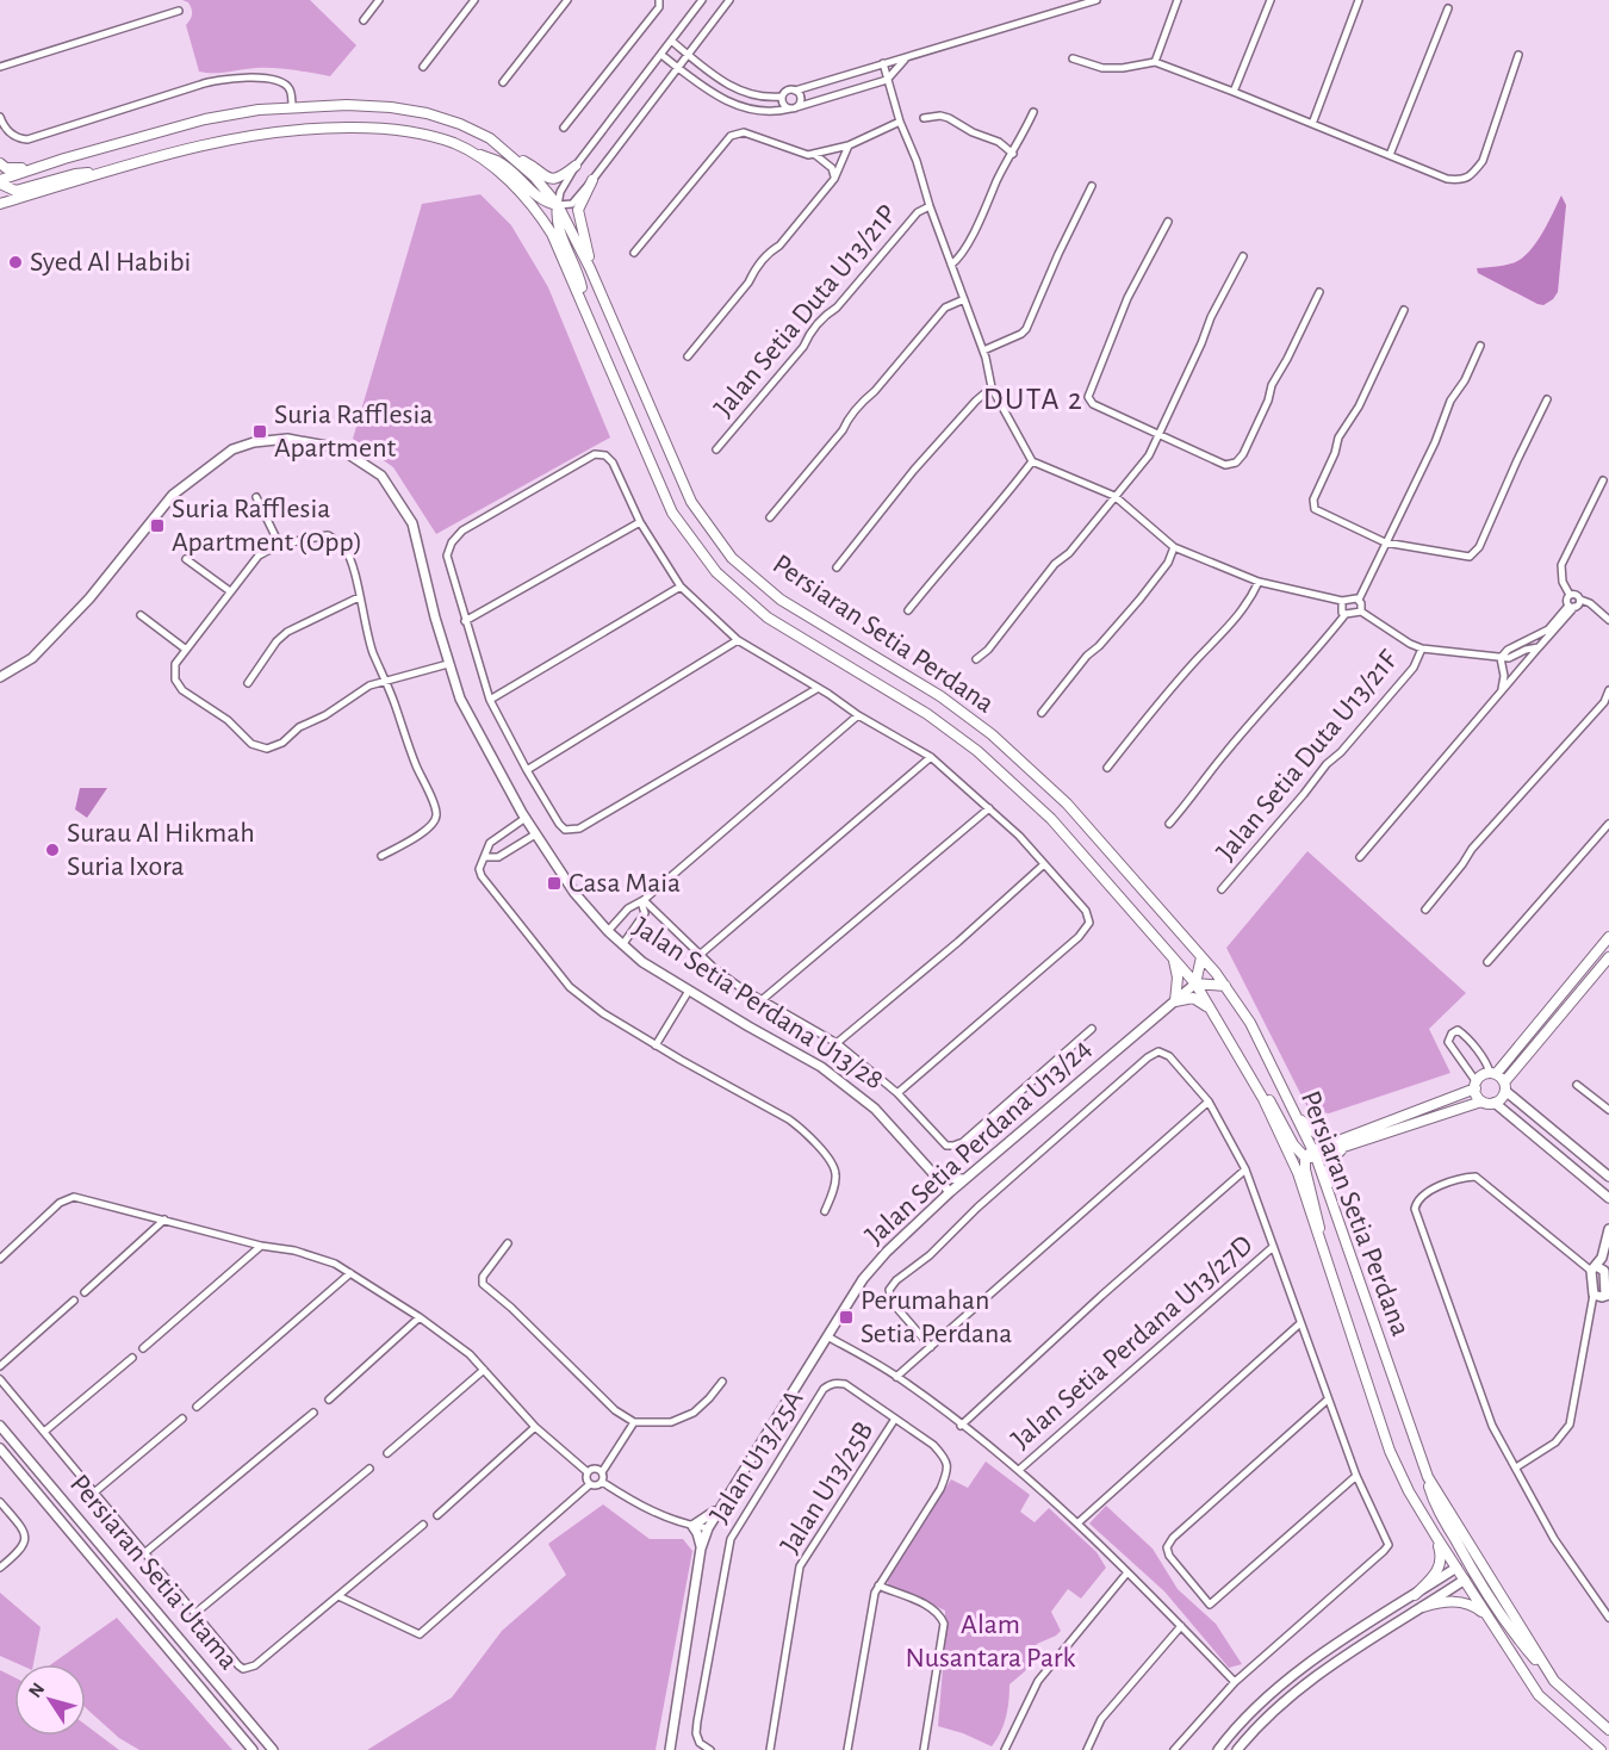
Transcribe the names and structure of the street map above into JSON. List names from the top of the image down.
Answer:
{
  "streets": {
    "main road": ["Persiaran Setia Perdana"],
    "street": [
      "Jalan Setia Duta U13/21P",
      "Jalan Setia Duta U13/21F",
      "Jalan Setia Perdana U13/28",
      "Jalan Setia Perdana U13/24",
      "Jalan Setia Perdana U13/27D",
      "Jalan U13/25A",
      "Jalan U13/25B",
      "Persiaran Setia Utama"
    ]
  },
  "crossings": [
    ["Persiaran Setia Perdana", "Jalan Setia Perdana U13/24"],
    ["Jalan Setia Perdana U13/28", "Jalan Setia Perdana U13/24"],
    ["Jalan U13/25A", "Jalan U13/25B"]
  ],
  "districts": ["DUTA 2"],
  "parks": ["Alam Nusantara Park"],
  "places": {
    "other": ["Syed Al Habibi", "Surau Al Hikmah Suria Ixora"],
    "transit": [
      "Suria Rafflesia Apartment",
      "Suria Rafflesia Apartment (Opp)",
      "Casa Maia",
      "Perumahan Setia Perdana"
    ]
  },
  "north": "top left"
}
